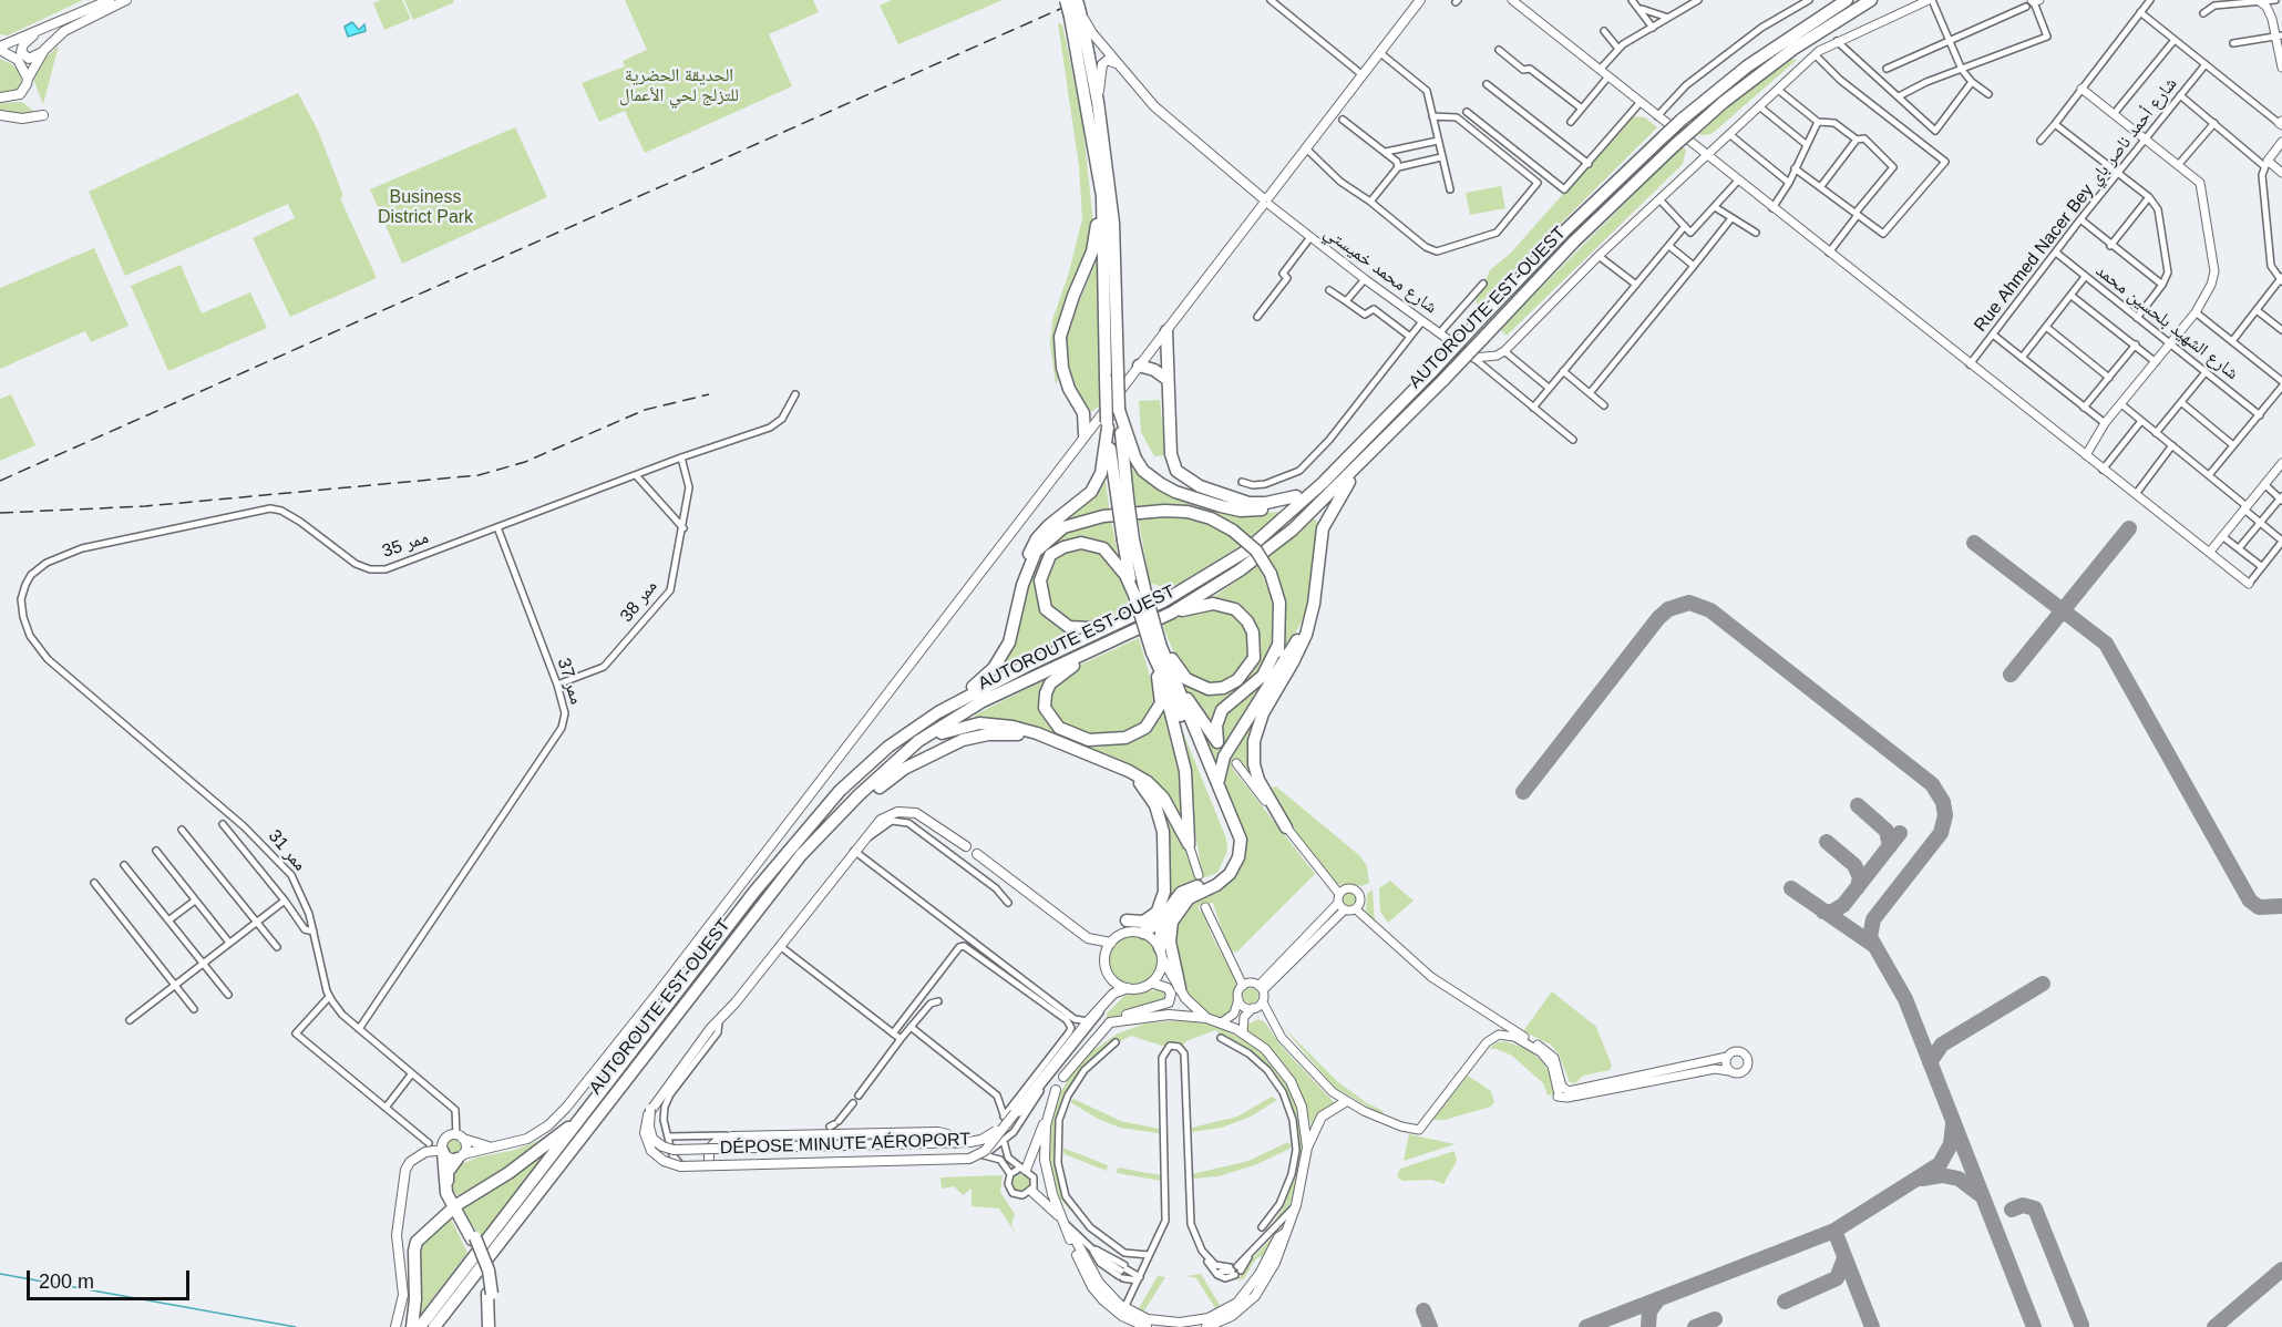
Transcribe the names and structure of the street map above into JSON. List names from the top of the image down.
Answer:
{
  "streets": {
    "highway": ["AUTOROUTE EST-OUEST"],
    "main road": ["DÉPOSE MINUTE AÉROPORT"],
    "street": [
      "Rue Ahmed Nacer Bey شارع أحمد ناصر باي",
      "شارع محمد خميستي",
      "شارع الشهيد بلحسين محمد",
      "ممر 35",
      "ممر 38",
      "ممر 37",
      "ممر 31"
    ]
  },
  "crossings": [
    ["Rue Ahmed Nacer Bey شارع أحمد ناصر باي", "شارع الشهيد بلحسين محمد"],
    ["ممر 35", "ممر 38"],
    ["ممر 35", "ممر 37"],
    ["ممر 35", "ممر 31"],
    ["ممر 38", "ممر 37"],
    ["ممر 37", "ممر 31"]
  ],
  "parks": ["الحديقة الحضرية للتزلج لحي الأعمال", "Business District Park"],
  "scale_bar": "200 m"
}
